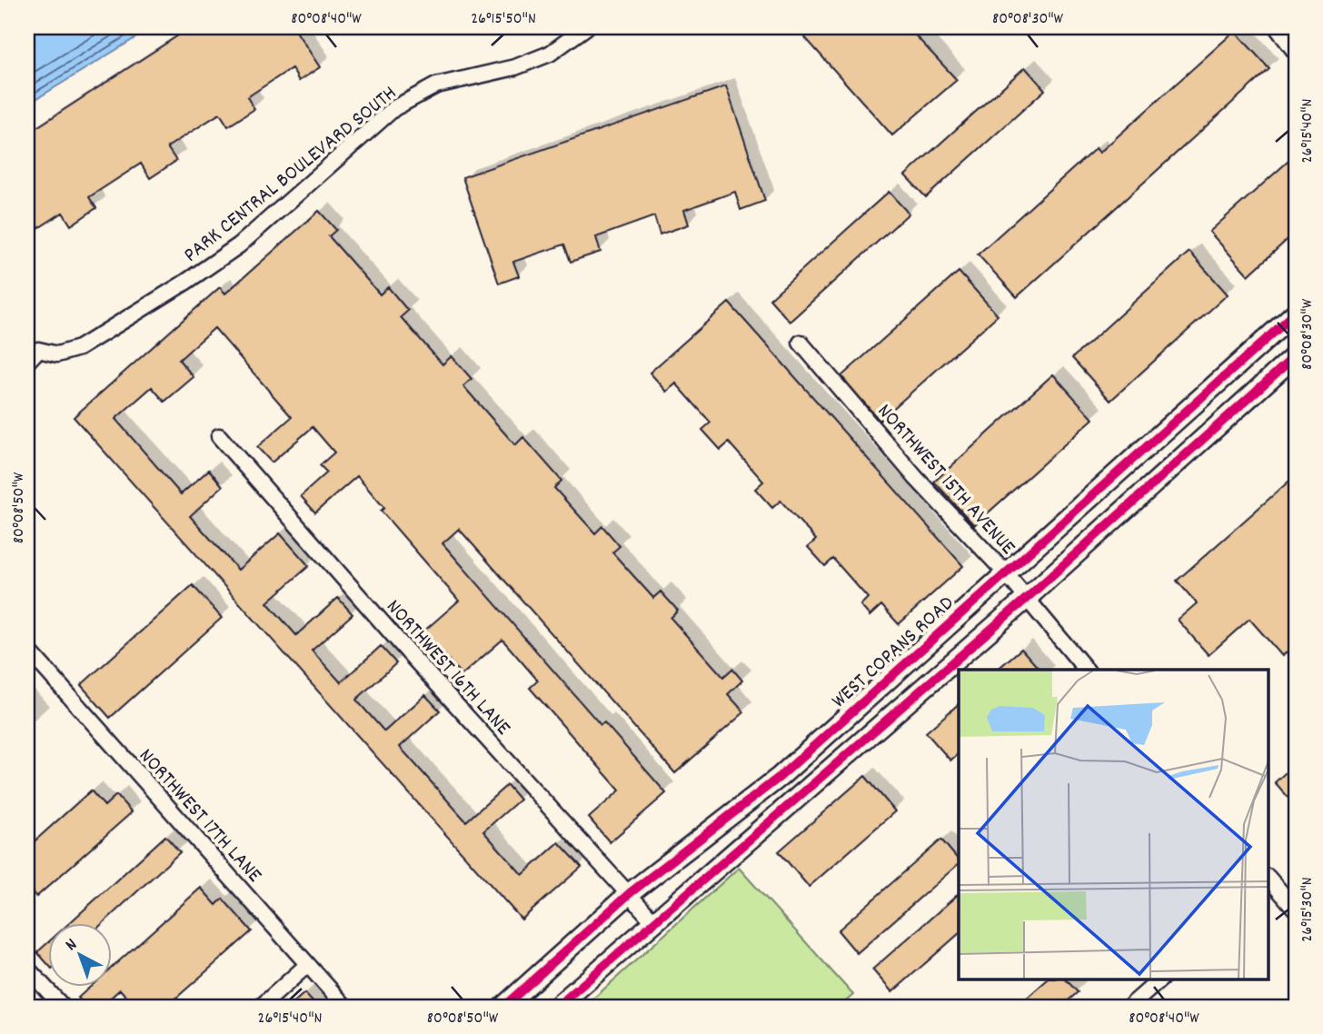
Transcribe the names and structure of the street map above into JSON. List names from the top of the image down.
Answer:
{
  "streets": {
    "main road": ["WEST COPANS ROAD"],
    "street": [
      "PARK CENTRAL BOULEVARD SOUTH",
      "NORTHWEST 15TH AVENUE",
      "NORTHWEST 16TH LANE",
      "NORTHWEST 17TH LANE"
    ]
  },
  "crossings": [
    ["NORTHWEST 15TH AVENUE", "WEST COPANS ROAD"],
    ["WEST COPANS ROAD", "NORTHWEST 16TH LANE"]
  ],
  "north": "top left",
  "coordinates": [
    "80°08'40\"W",
    "26°15'50\"N",
    "80°08'30\"W",
    "26°15'40\"N",
    "80°08'50\"W",
    "26°15'30\"N"
  ]
}
